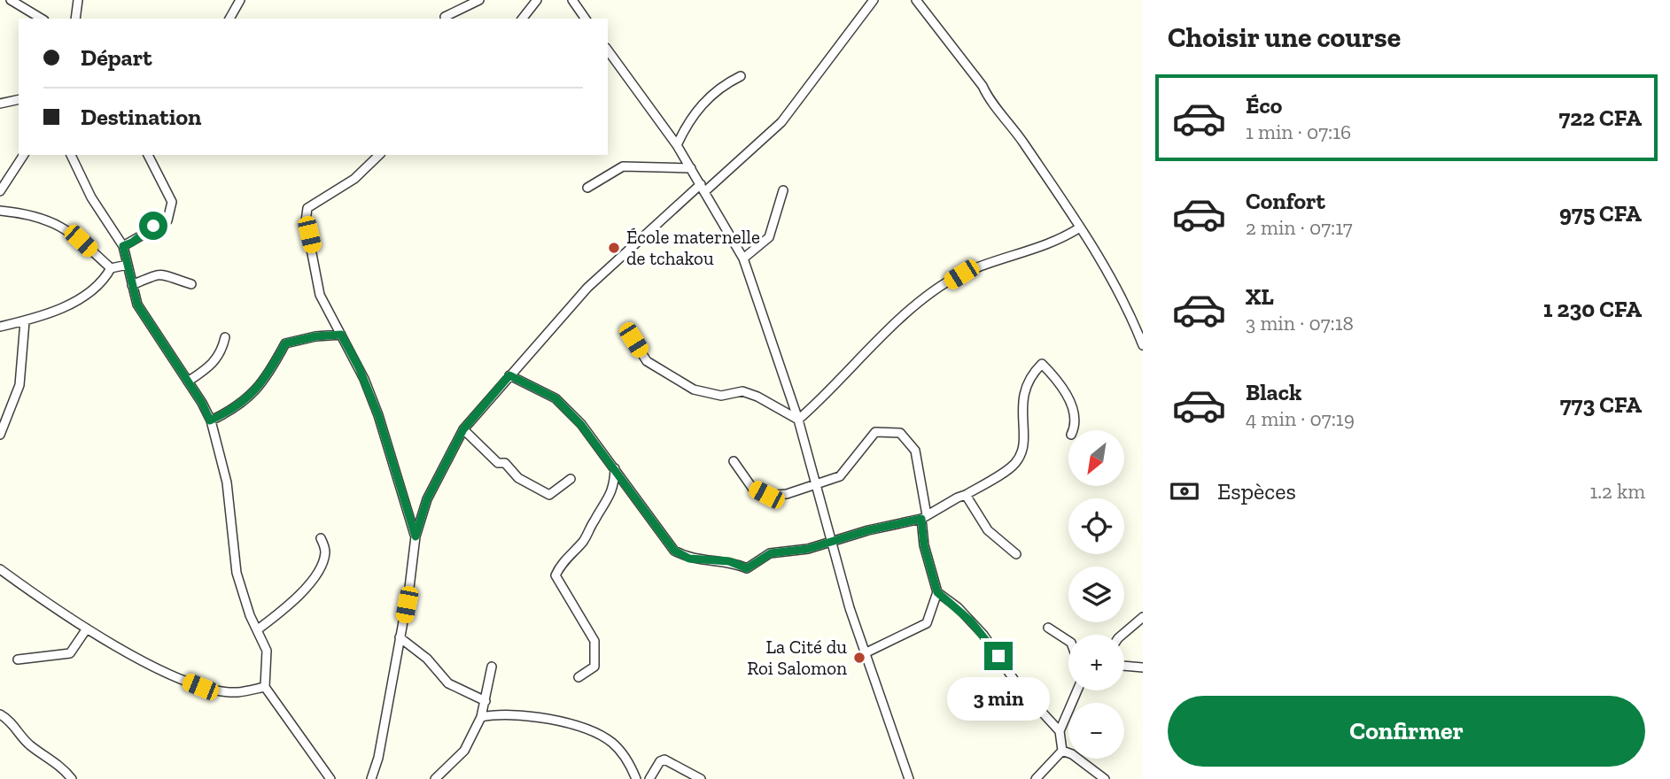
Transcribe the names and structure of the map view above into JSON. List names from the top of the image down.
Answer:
{
  "places": ["École maternelle de tchakou", "La Cité du Roi Salomon"],
  "north": "bottom left",
  "page": {
    "heading": "Choisir une course",
    "banner": ["Départ", "Destination"],
    "list": [
      {
        "name": "Éco",
        "note": "1 min · 07:16",
        "value": "722 CFA"
      },
      {
        "name": "Confort",
        "note": "2 min · 07:17",
        "value": "975 CFA"
      },
      {
        "name": "XL",
        "note": "3 min · 07:18",
        "value": "1 230 CFA"
      },
      {
        "name": "Black",
        "note": "4 min · 07:19",
        "value": "773 CFA"
      }
    ],
    "map_buttons": ["+", "−"],
    "pay": ["Espèces", "1.2 km"],
    "bubble": "3 min",
    "buttons": "Confirmer"
  }
}
